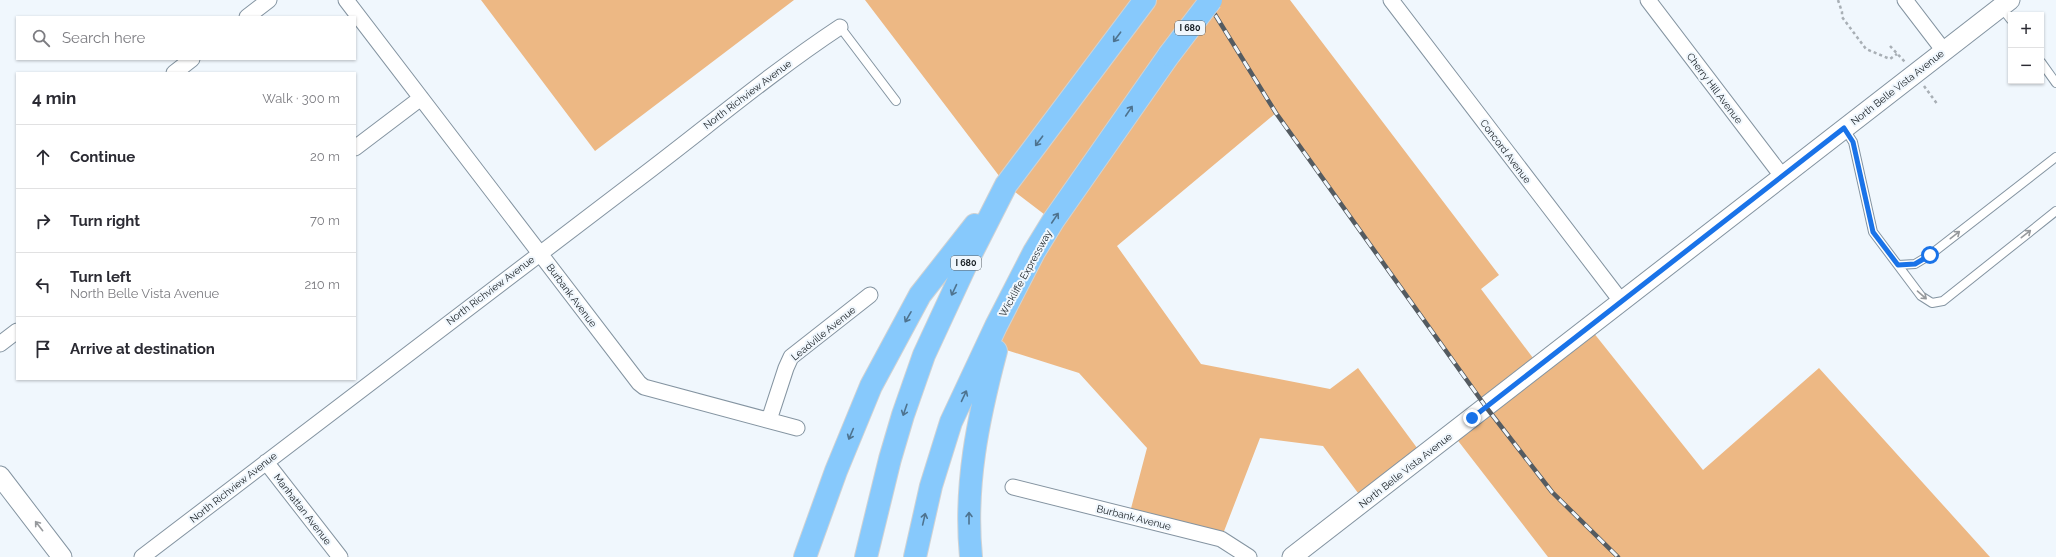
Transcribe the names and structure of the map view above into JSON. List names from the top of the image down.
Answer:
{
  "streets": {
    "highway": ["I 680", "Wickliffe Expressway"],
    "street": [
      "North Belle Vista Avenue",
      "Cherry Hill Avenue",
      "North Richview Avenue",
      "Concord Avenue",
      "Burbank Avenue",
      "Leadville Avenue",
      "Manhattan Avenue"
    ]
  },
  "crossings": [
    ["North Belle Vista Avenue", "Cherry Hill Avenue"],
    ["North Belle Vista Avenue", "Concord Avenue"],
    ["North Richview Avenue", "Burbank Avenue"],
    ["North Richview Avenue", "Manhattan Avenue"],
    ["Burbank Avenue", "Leadville Avenue"]
  ],
  "page": {
    "map_buttons": ["+", "−"],
    "search": "Search here",
    "heading": ["4 min", "Walk · 300 m"],
    "list": [
      ["Continue", "20 m"],
      ["Turn right", "70 m"],
      ["Turn left", "North Belle Vista Avenue", "210 m"],
      "Arrive at destination"
    ]
  }
}
